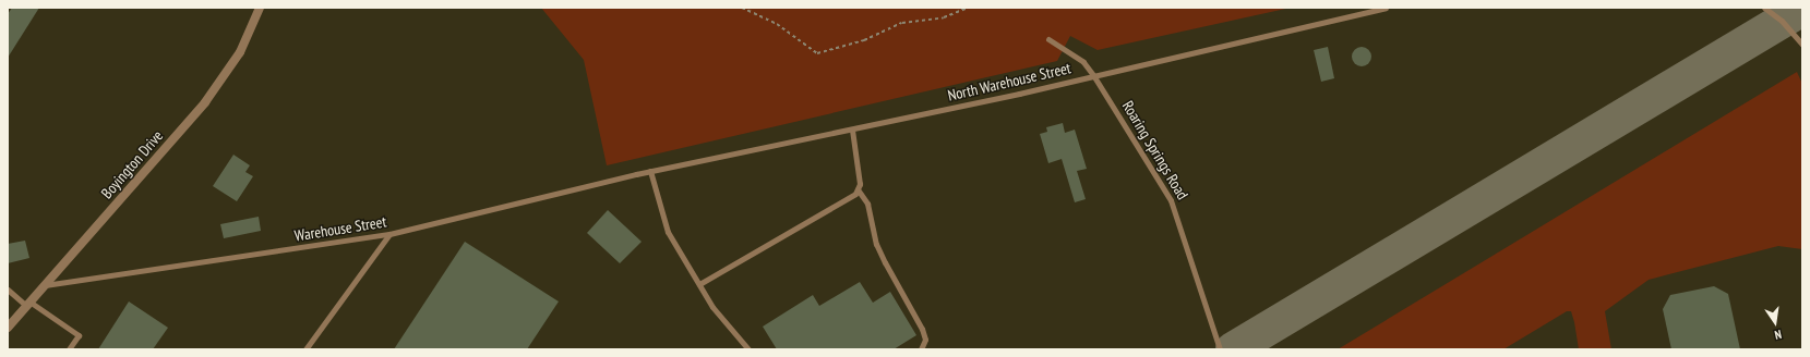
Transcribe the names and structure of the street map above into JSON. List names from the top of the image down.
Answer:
{
  "streets": {
    "street": ["Boyington Drive"],
    "lane": ["North Warehouse Street", "Roaring Springs Road", "Warehouse Street"]
  },
  "crossings": [
    ["North Warehouse Street", "Roaring Springs Road"],
    ["North Warehouse Street", "Warehouse Street"],
    ["Boyington Drive", "Warehouse Street"]
  ],
  "north": "bottom"
}
